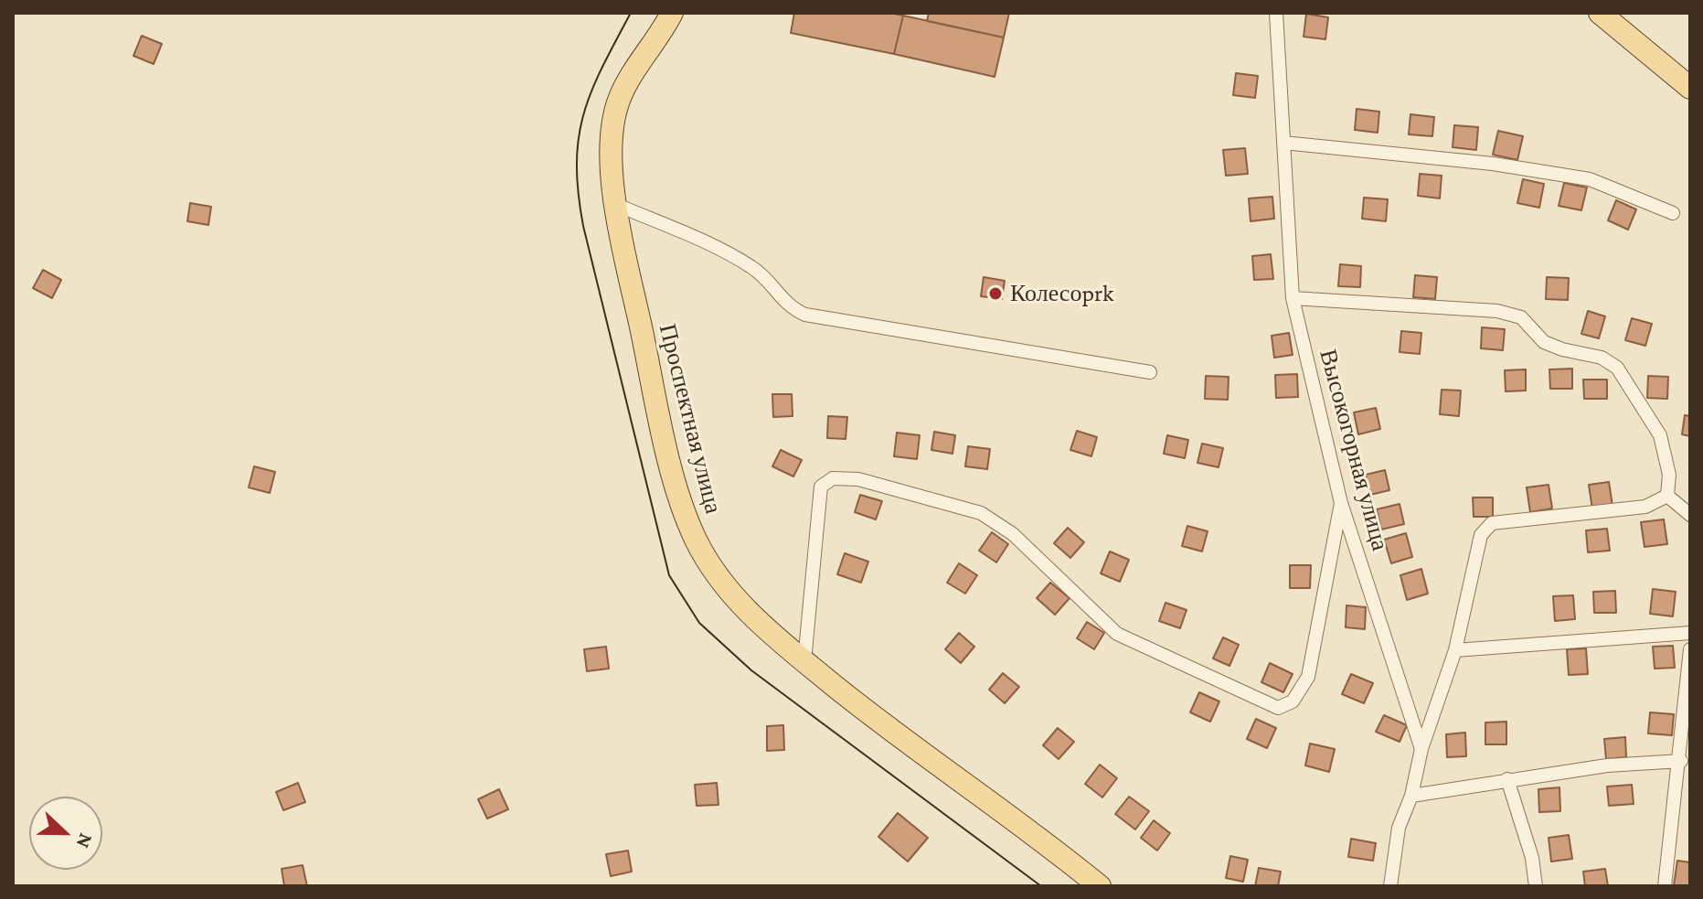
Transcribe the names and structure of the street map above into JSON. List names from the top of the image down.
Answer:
{
  "streets": {
    "main road": ["Проспектная улица"],
    "street": ["Высокогорная улица"]
  },
  "places": ["Колесоprk"],
  "north": "right"
}
